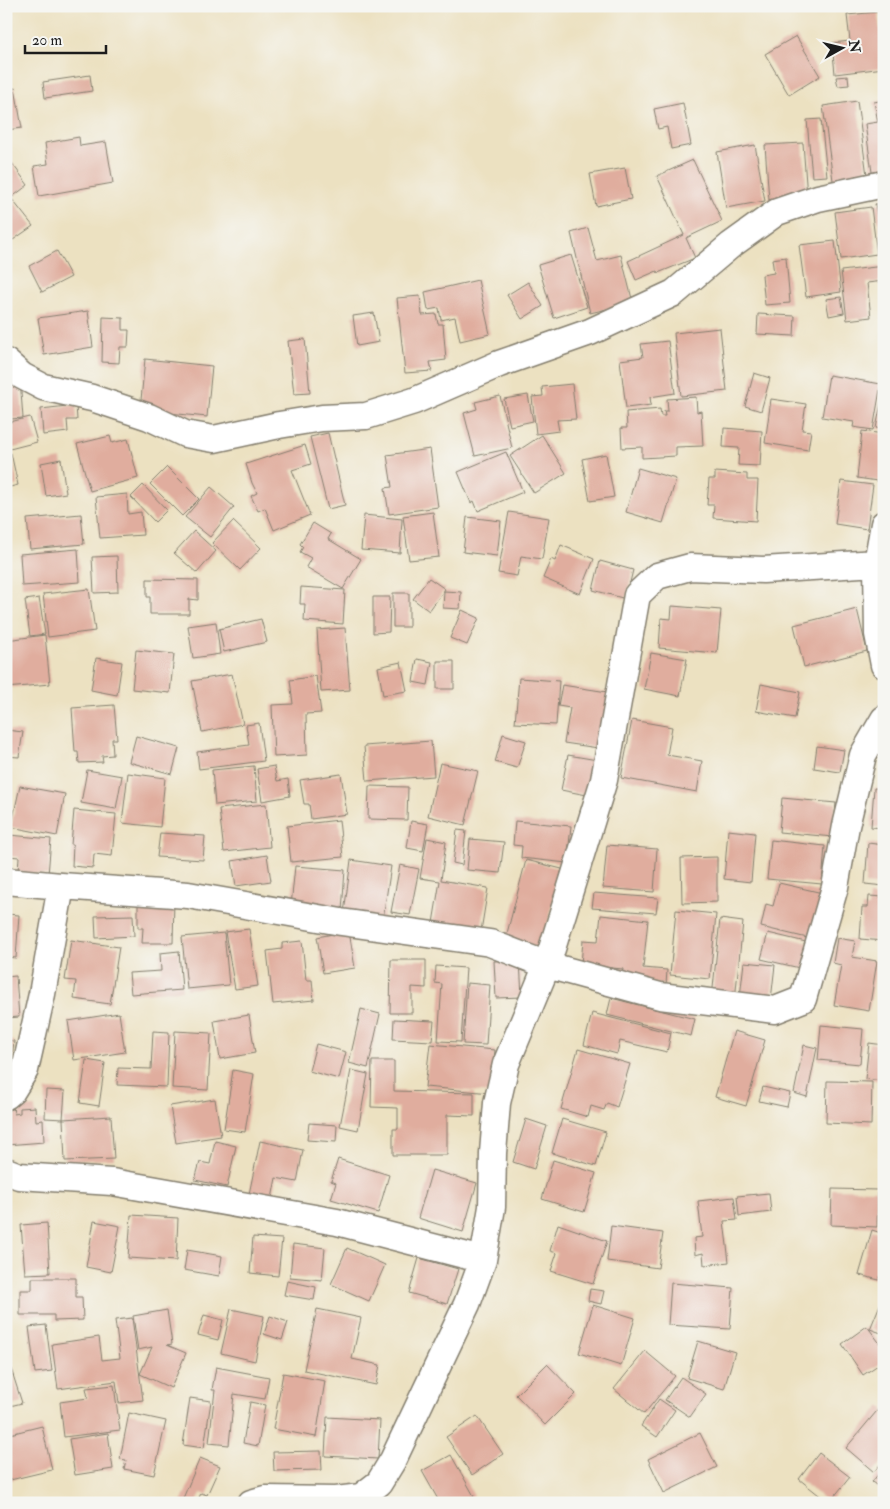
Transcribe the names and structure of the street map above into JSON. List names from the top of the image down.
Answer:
{
  "scale_bar": "20 m",
  "north": "right"
}
